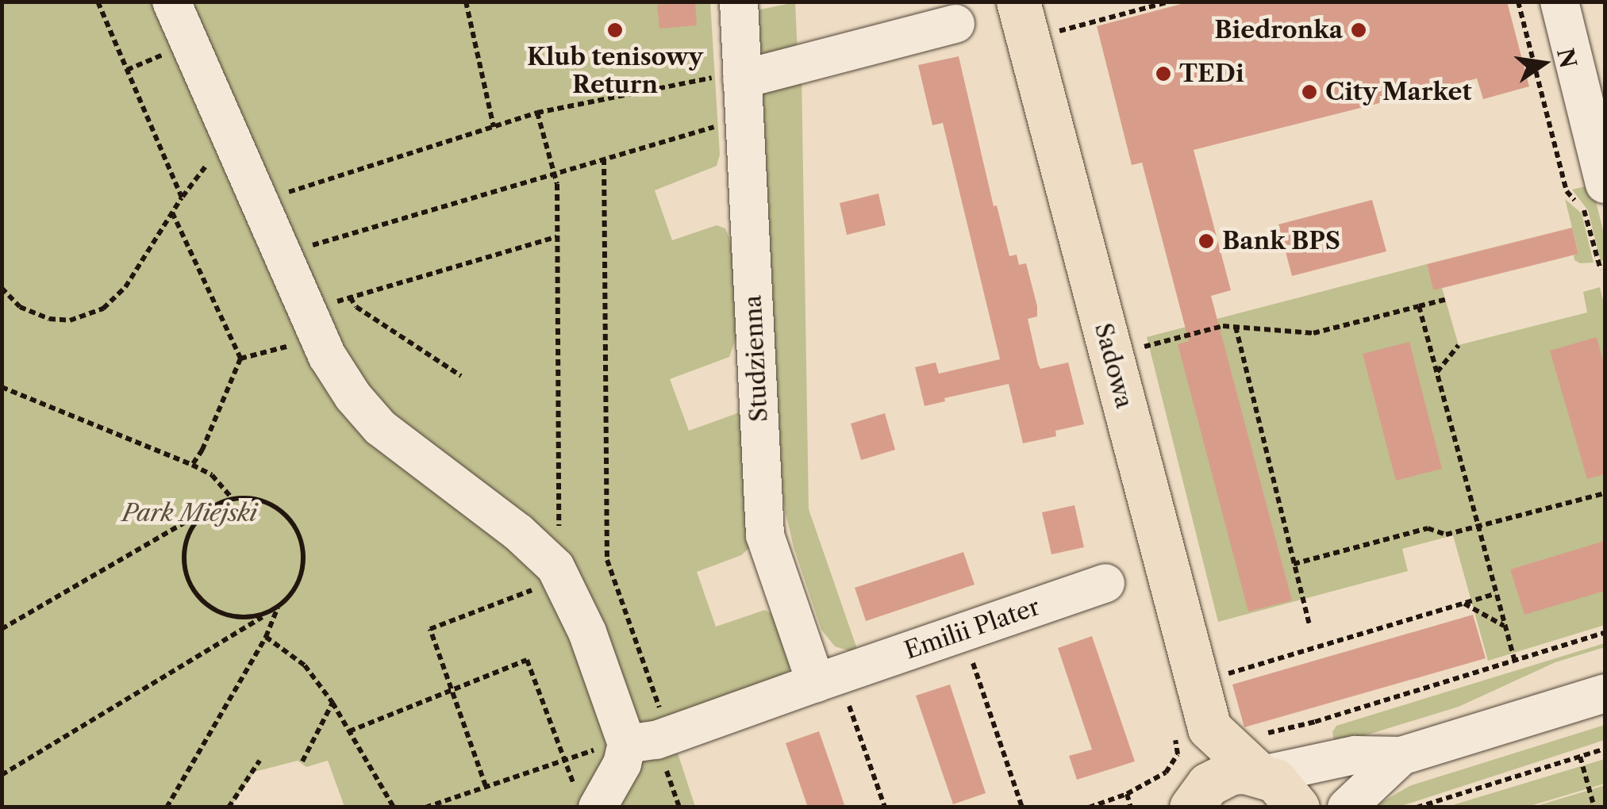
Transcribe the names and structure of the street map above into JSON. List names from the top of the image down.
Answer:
{
  "streets": {
    "main road": ["Sadowa"],
    "street": ["Studzienna", "Emilii Plater"]
  },
  "crossings": [
    ["Studzienna", "Emilii Plater"]
  ],
  "parks": ["Park Miejski"],
  "places": [
    "Klub tenisowy Return",
    "Biedronka",
    "TEDi",
    "City Market",
    "Bank BPS"
  ],
  "north": "right"
}
